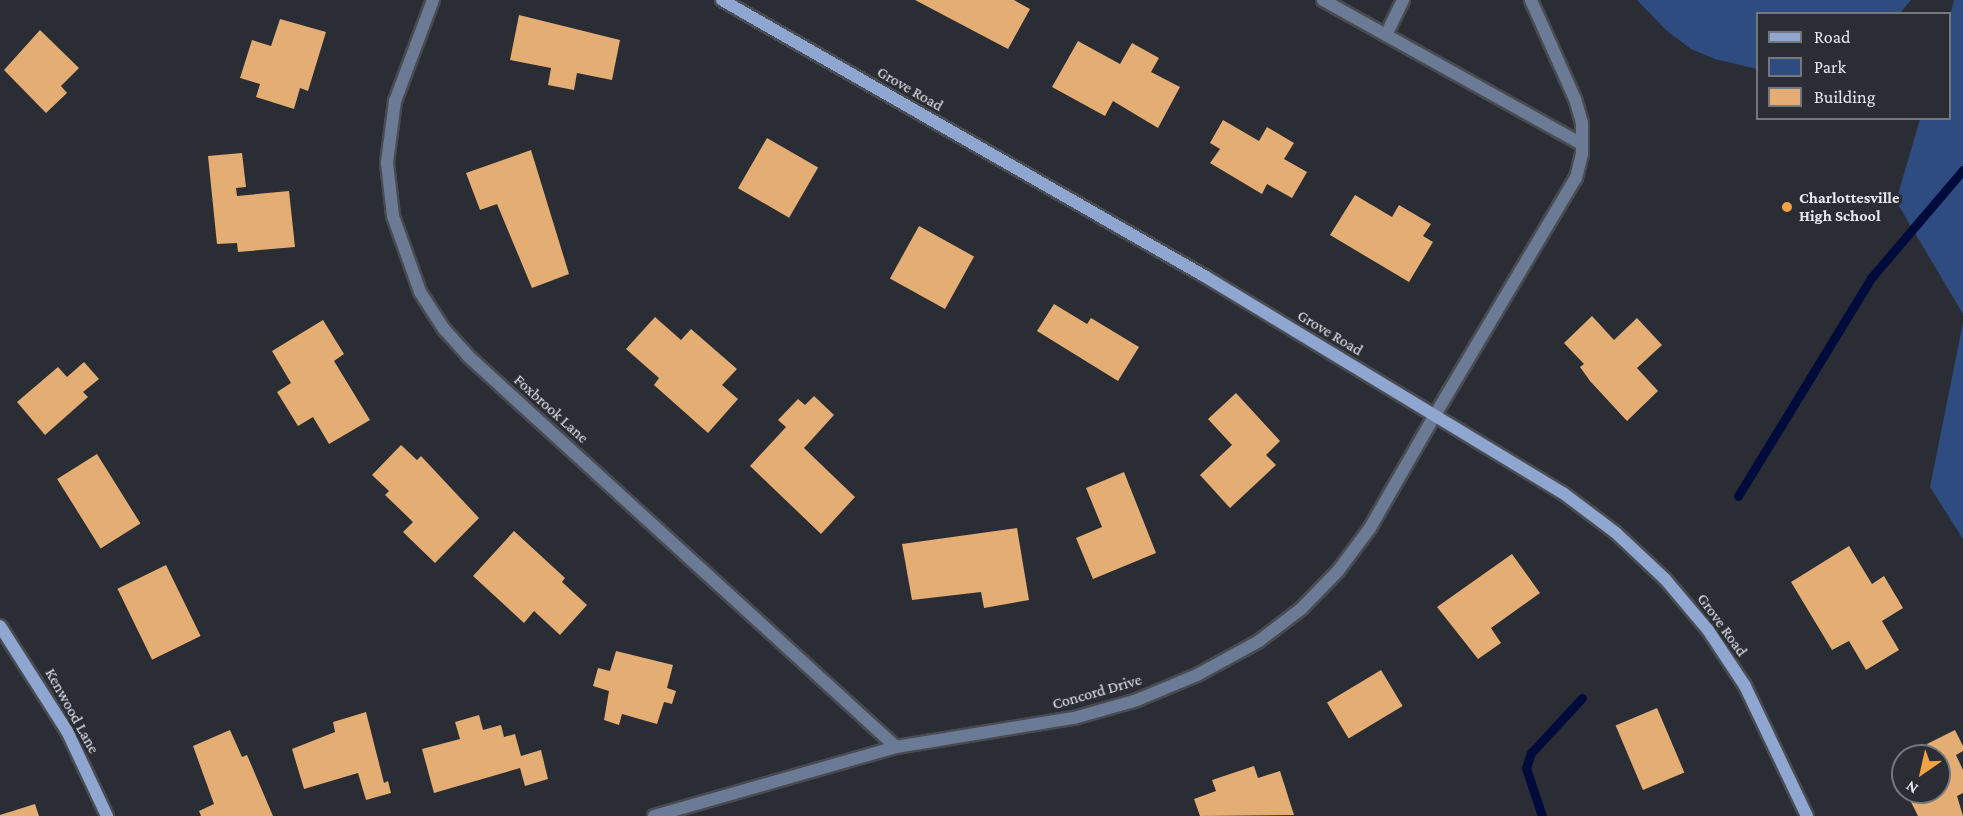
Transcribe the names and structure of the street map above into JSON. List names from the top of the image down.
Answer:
{
  "streets": {
    "street": [
      "Grove Road",
      "Foxbrook Lane",
      "Concord Drive",
      "Kenwood Lane"
    ]
  },
  "crossings": [
    ["Grove Road", "Concord Drive"],
    ["Foxbrook Lane", "Concord Drive"]
  ],
  "places": ["Charlottesville High School"],
  "legend": ["Road", "Park", "Building"],
  "north": "bottom left"
}
